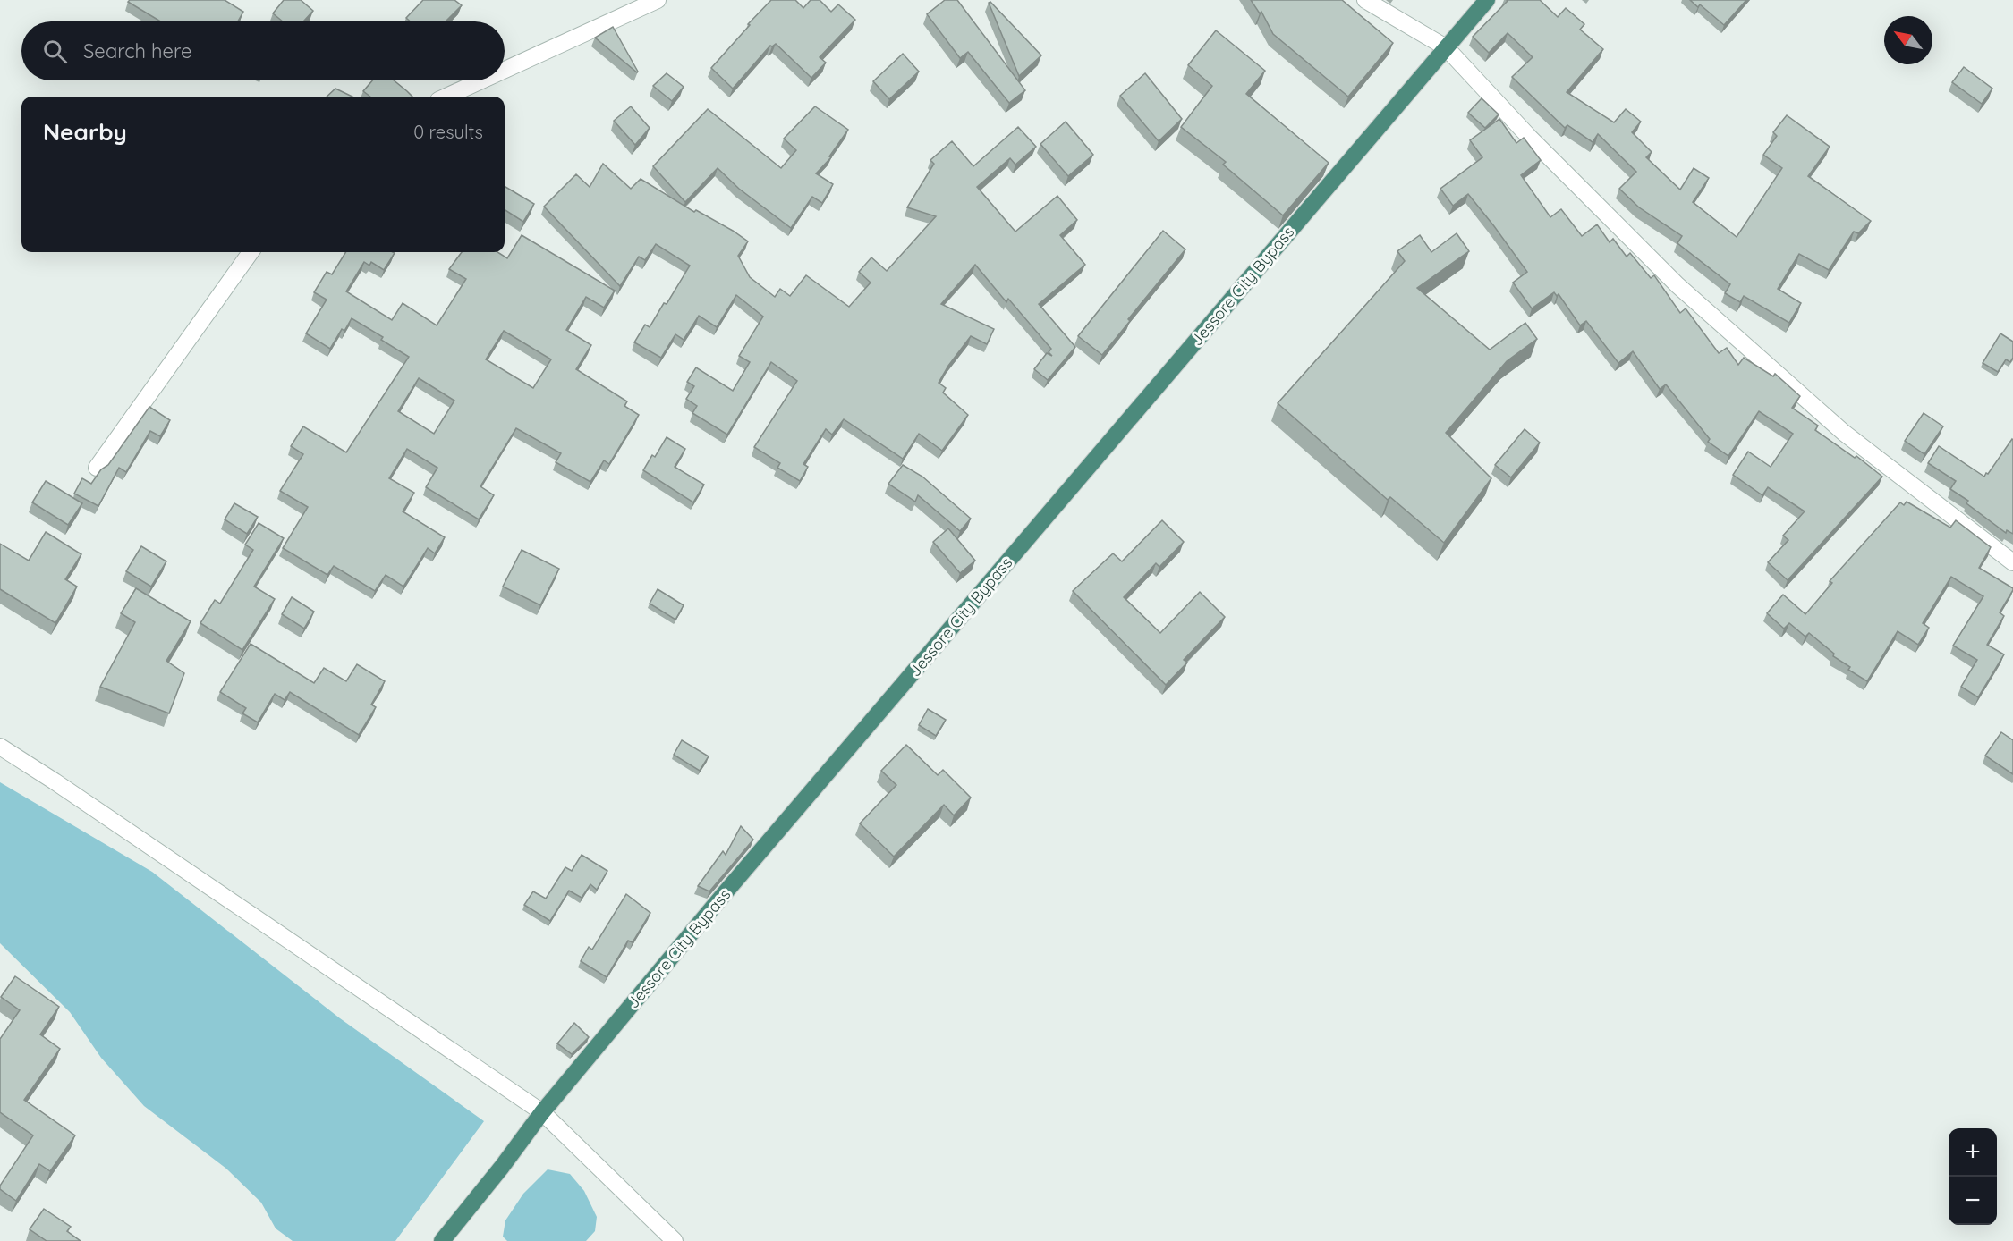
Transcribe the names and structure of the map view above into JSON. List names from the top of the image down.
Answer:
{
  "streets": {
    "highway": ["Jessore City Bypass"]
  },
  "north": "top left",
  "page": {
    "search": "Search here",
    "heading": ["Nearby", "0 results"],
    "map_buttons": ["+", "−"]
  }
}
